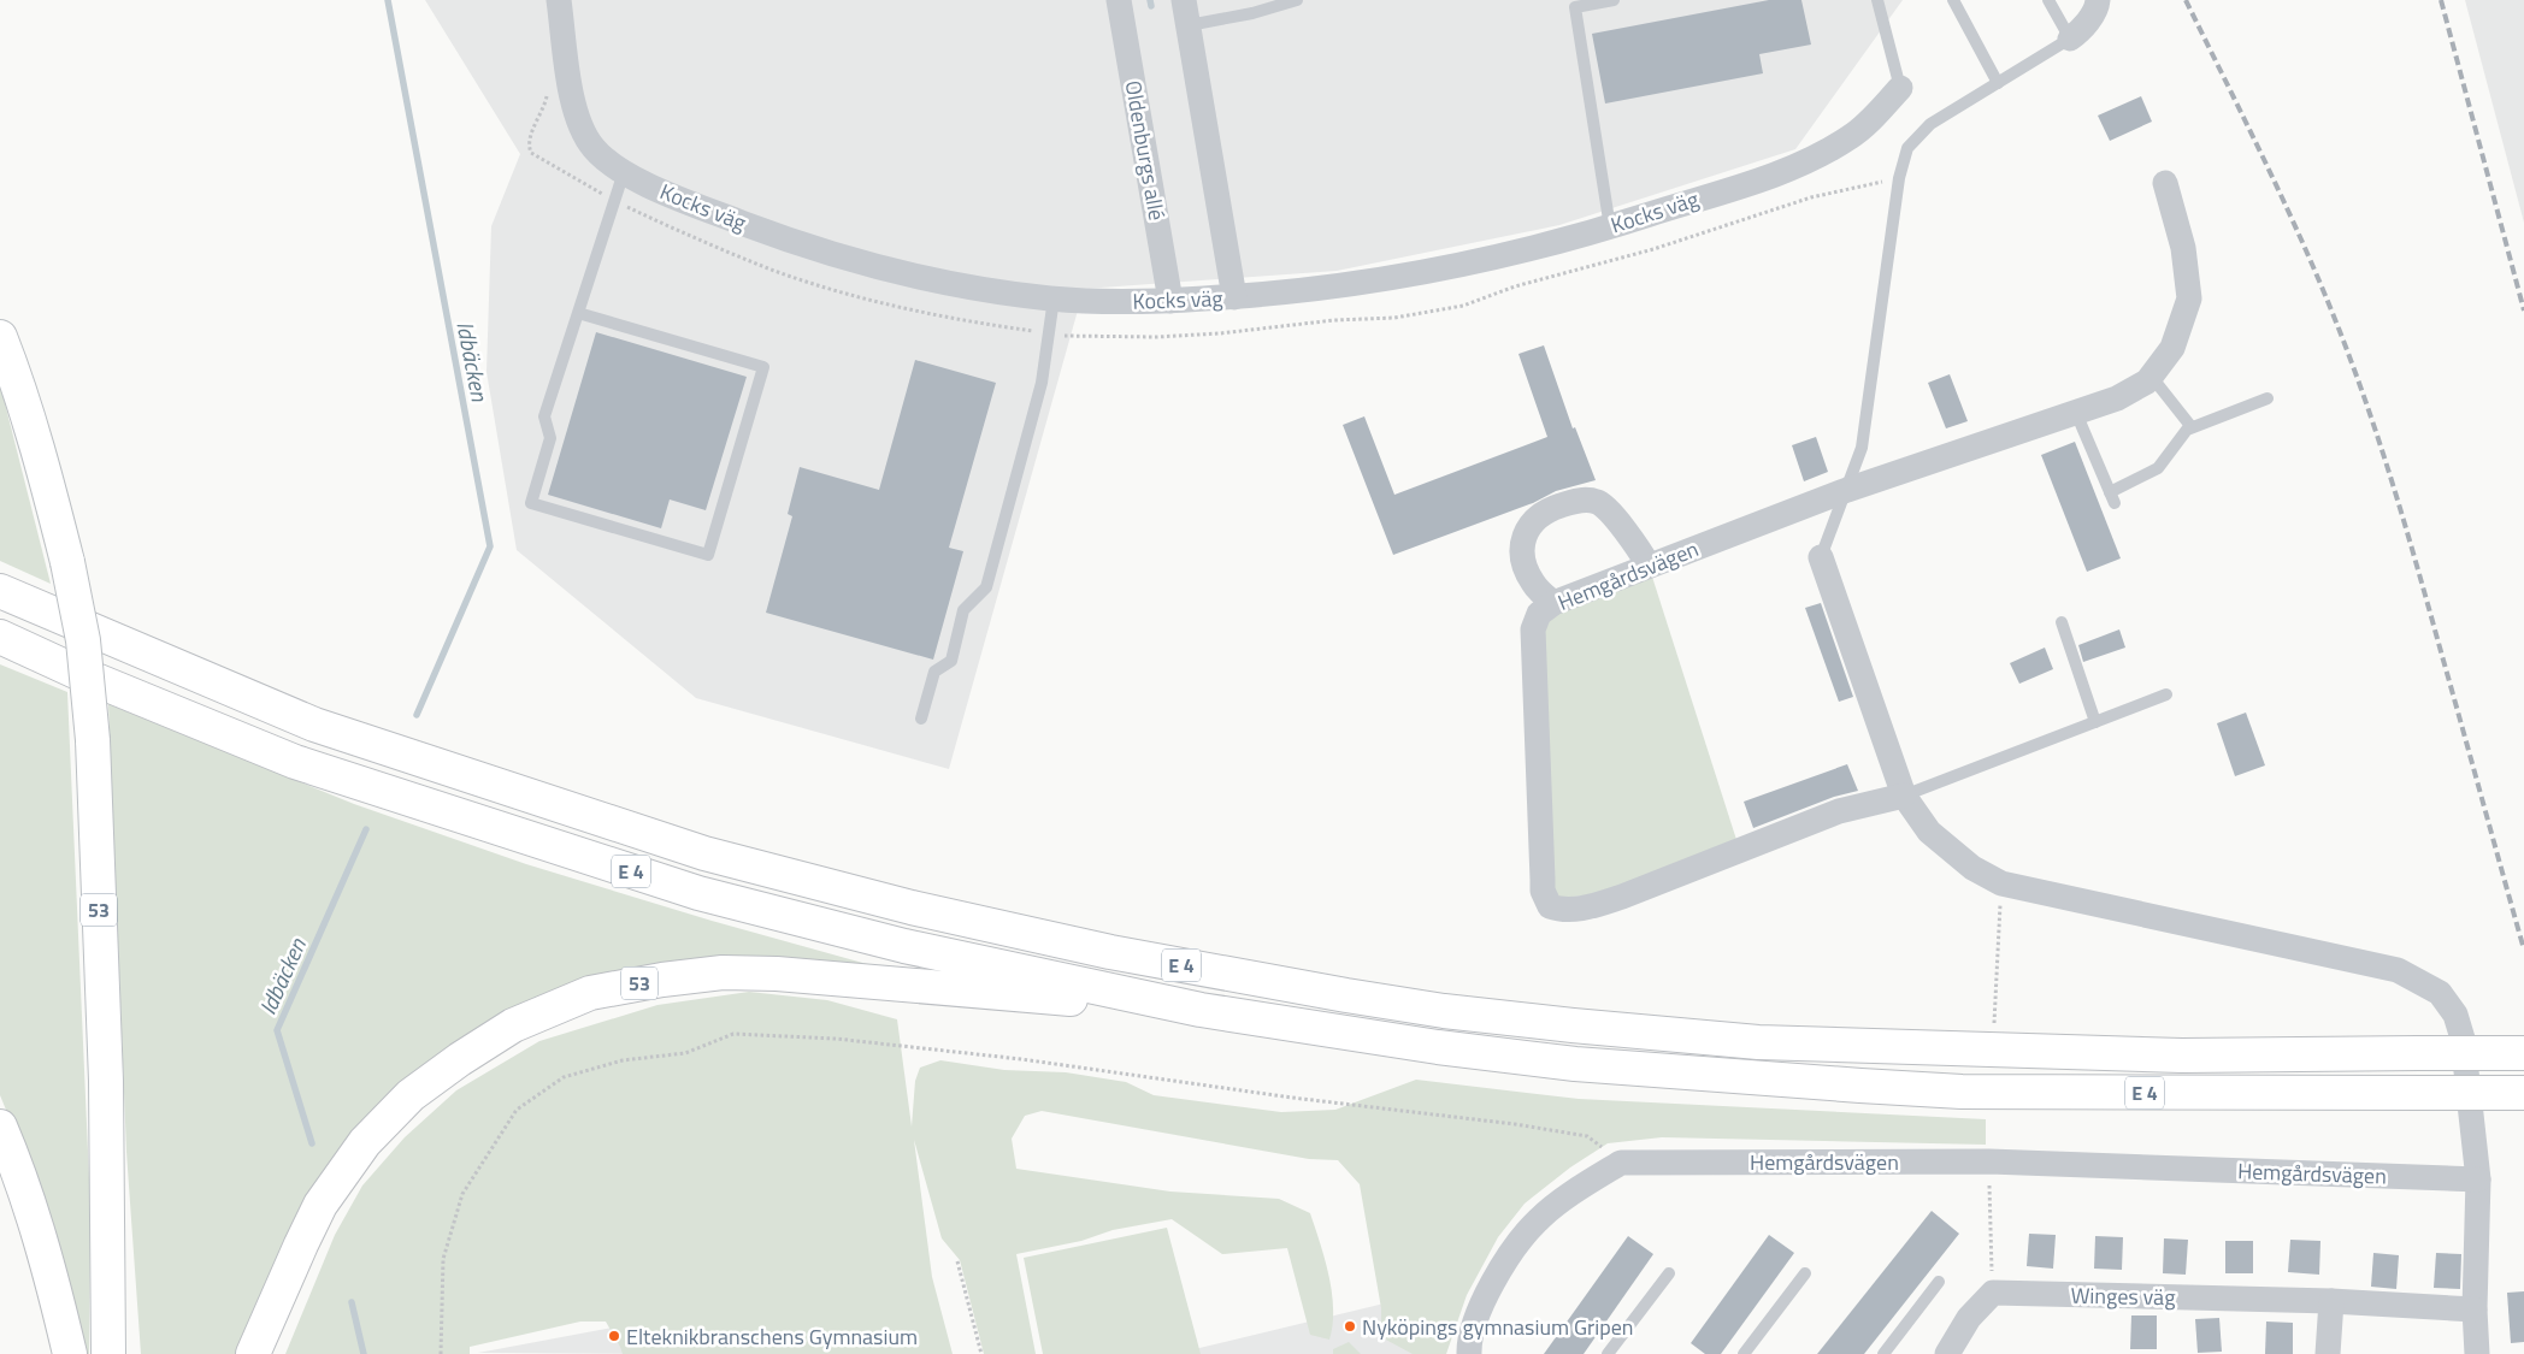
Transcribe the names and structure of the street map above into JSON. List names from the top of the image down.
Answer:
{
  "streets": {
    "main road": ["E 4", "53"],
    "street": [
      "Oldenburgs allé",
      "Kocks väg",
      "Hemgårdsvägen",
      "Winges väg"
    ]
  },
  "crossings": [
    ["Oldenburgs allé", "Kocks väg"],
    ["E 4", "53"]
  ],
  "water": ["Idbäcken"],
  "places": ["Nyköpings gymnasium Gripen", "Elteknikbranschens Gymnasium"]
}
